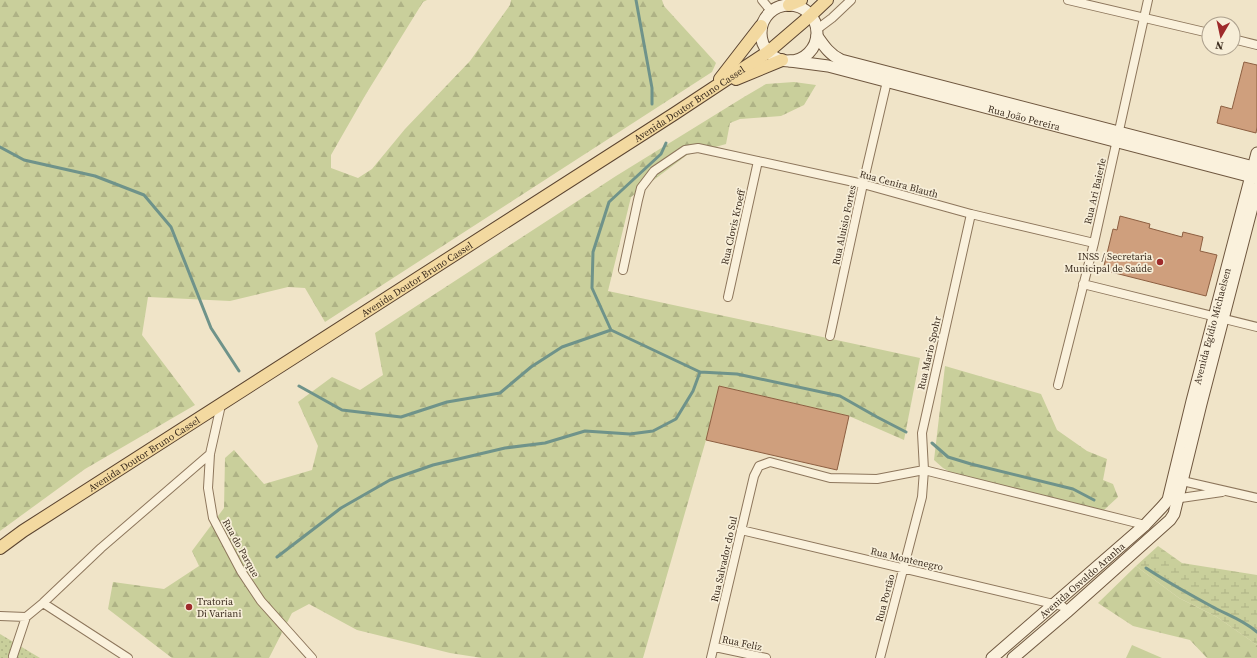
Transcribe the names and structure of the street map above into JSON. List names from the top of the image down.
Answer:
{
  "streets": {
    "main road": [
      "Avenida Doutor Bruno Cassel",
      "Rua João Pereira",
      "Avenida Egídio Michaelsen",
      "Avenida Osvaldo Aranha"
    ],
    "street": [
      "Rua Cenira Blauth",
      "Rua Ari Baierle",
      "Rua Aluisio Fortes",
      "Rua Clovis Kroeff",
      "Rua Mario Spohr",
      "Rua do Parque",
      "Rua Salvador do Sul",
      "Rua Montenegro",
      "Rua Portão",
      "Rua Feliz"
    ]
  },
  "crossings": [
    ["Avenida Doutor Bruno Cassel", "Rua João Pereira"],
    ["Avenida Doutor Bruno Cassel", "Rua do Parque"],
    ["Rua João Pereira", "Rua Ari Baierle"],
    ["Rua João Pereira", "Rua Aluisio Fortes"],
    ["Rua João Pereira", "Avenida Egídio Michaelsen"],
    ["Rua Cenira Blauth", "Rua Ari Baierle"],
    ["Rua Cenira Blauth", "Rua Aluisio Fortes"],
    ["Rua Cenira Blauth", "Rua Clovis Kroeff"],
    ["Rua Cenira Blauth", "Rua Mario Spohr"],
    ["Avenida Egídio Michaelsen", "Avenida Osvaldo Aranha"],
    ["Rua Mario Spohr", "Rua Salvador do Sul"],
    ["Rua Mario Spohr", "Rua Portão"],
    ["Rua Salvador do Sul", "Rua Montenegro"],
    ["Rua Salvador do Sul", "Rua Feliz"],
    ["Rua Montenegro", "Avenida Osvaldo Aranha"],
    ["Rua Montenegro", "Rua Portão"]
  ],
  "places": ["INSS / Secretaria Municipal de Saúde", "Tratoria Di Variani"],
  "north": "bottom"
}
